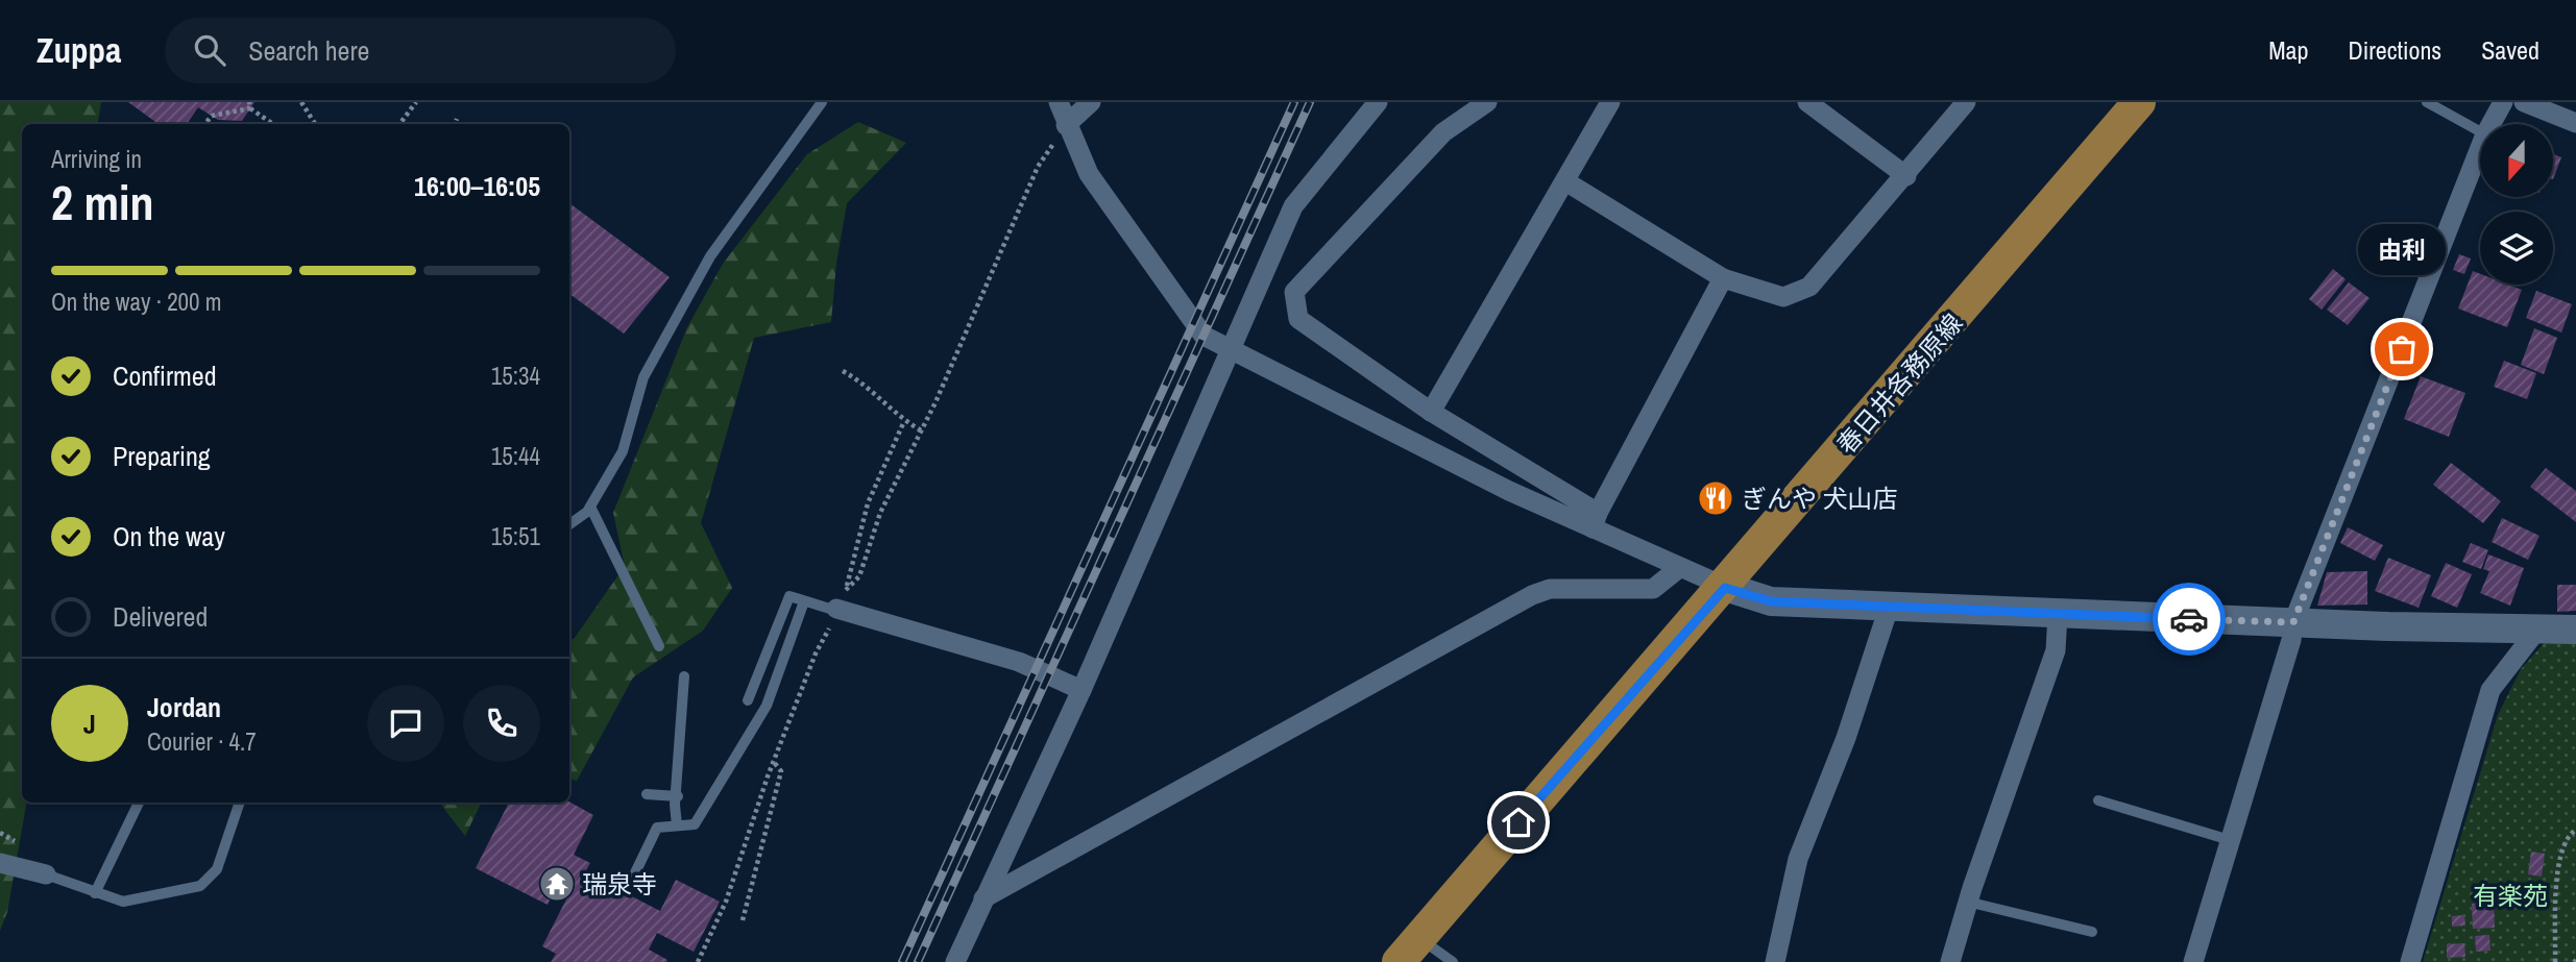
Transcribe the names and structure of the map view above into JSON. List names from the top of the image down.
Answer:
{
  "streets": {
    "main road": ["春日井各務原線"]
  },
  "parks": ["有楽苑"],
  "places": {
    "other": ["由利"],
    "restaurant": ["ぎんや 犬山店"],
    "temple": ["瑞泉寺"]
  },
  "north": "bottom",
  "page": {
    "header": "Zuppa",
    "search": "Search here",
    "nav": ["Map", "Directions", "Saved"],
    "heading": ["2 min", "Arriving in", "16:00–16:05"],
    "panel": ["Jordan", "Courier · 4.7"],
    "bubble": "由利",
    "bar": "On the way · 200 m",
    "list": [
      ["Confirmed", "15:34"],
      ["Preparing", "15:44"],
      ["On the way", "15:51"],
      "Delivered"
    ],
    "round": "J"
  }
}
